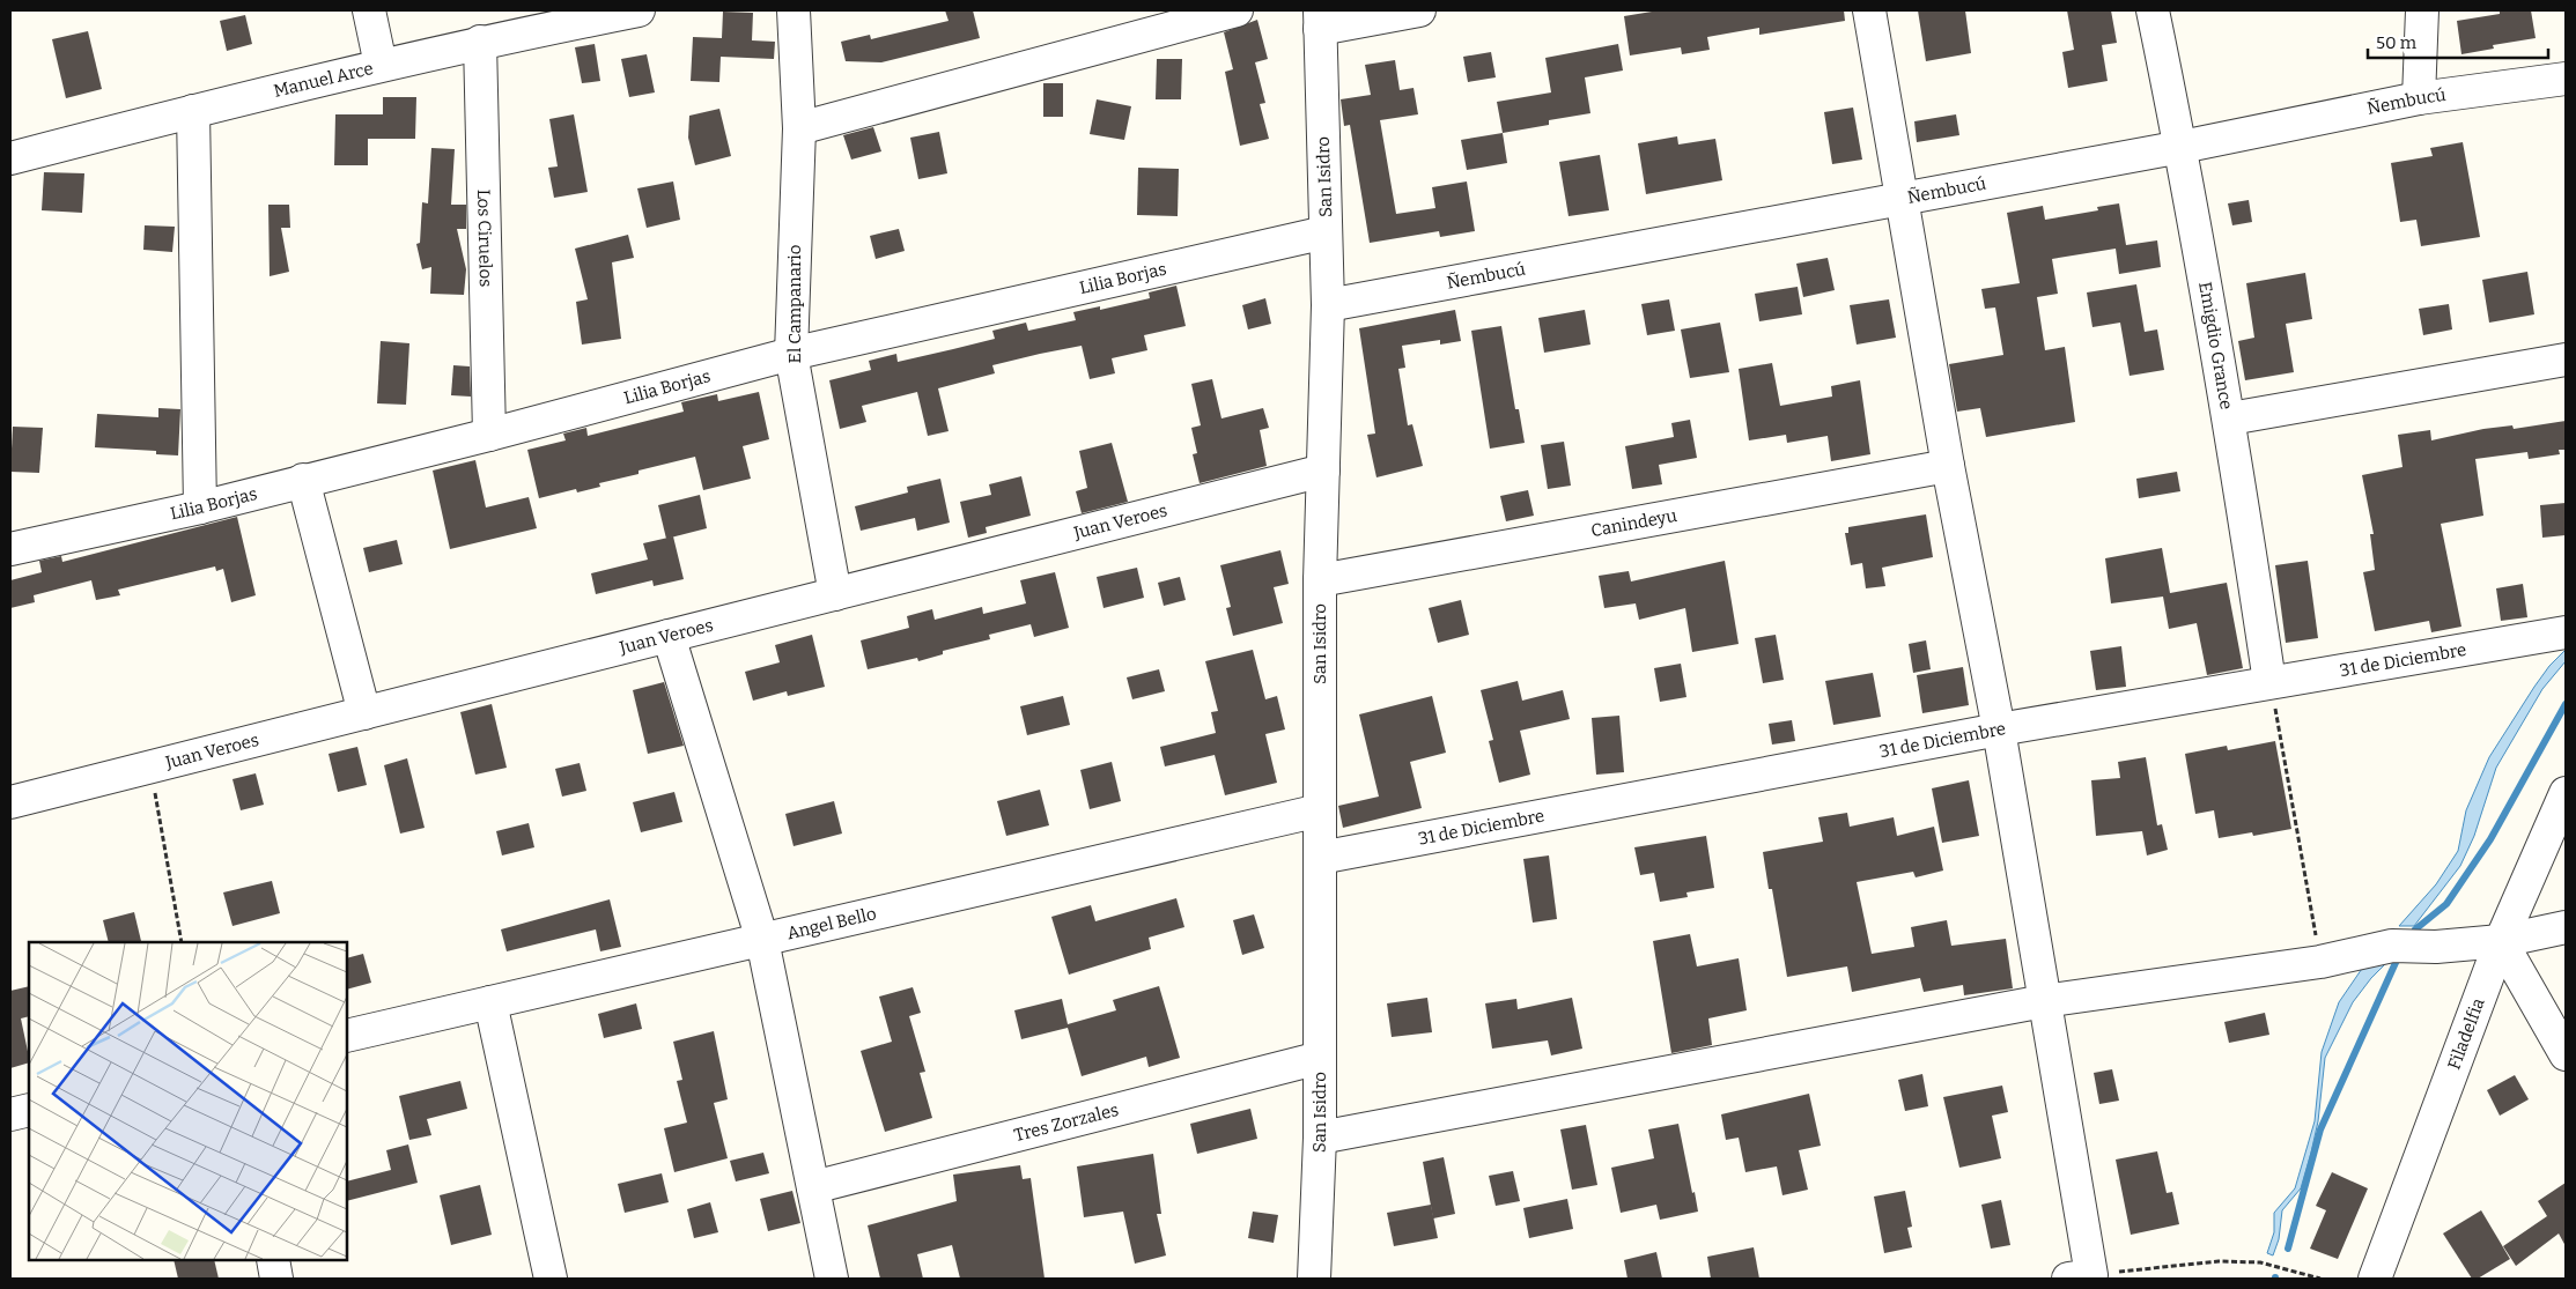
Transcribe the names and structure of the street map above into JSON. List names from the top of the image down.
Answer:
{
  "streets": {
    "street": [
      "Manuel Arce",
      "Ñembucú",
      "San Isidro",
      "Los Ciruelos",
      "Lilia Borjas",
      "El Campanario",
      "Emigdio Grance",
      "Juan Veroes",
      "Canindeyu",
      "31 de Diciembre",
      "Angel Bello",
      "Filadelfia",
      "Tres Zorzales"
    ]
  },
  "crossings": [
    ["Manuel Arce", "Los Ciruelos"],
    ["Ñembucú", "San Isidro"],
    ["Ñembucú", "Emigdio Grance"],
    ["San Isidro", "Lilia Borjas"],
    ["San Isidro", "Juan Veroes"],
    ["San Isidro", "Canindeyu"],
    ["San Isidro", "31 de Diciembre"],
    ["San Isidro", "Angel Bello"],
    ["San Isidro", "Tres Zorzales"],
    ["Los Ciruelos", "Lilia Borjas"],
    ["Lilia Borjas", "El Campanario"],
    ["El Campanario", "Juan Veroes"],
    ["Emigdio Grance", "31 de Diciembre"]
  ],
  "scale_bar": "50 m"
}
